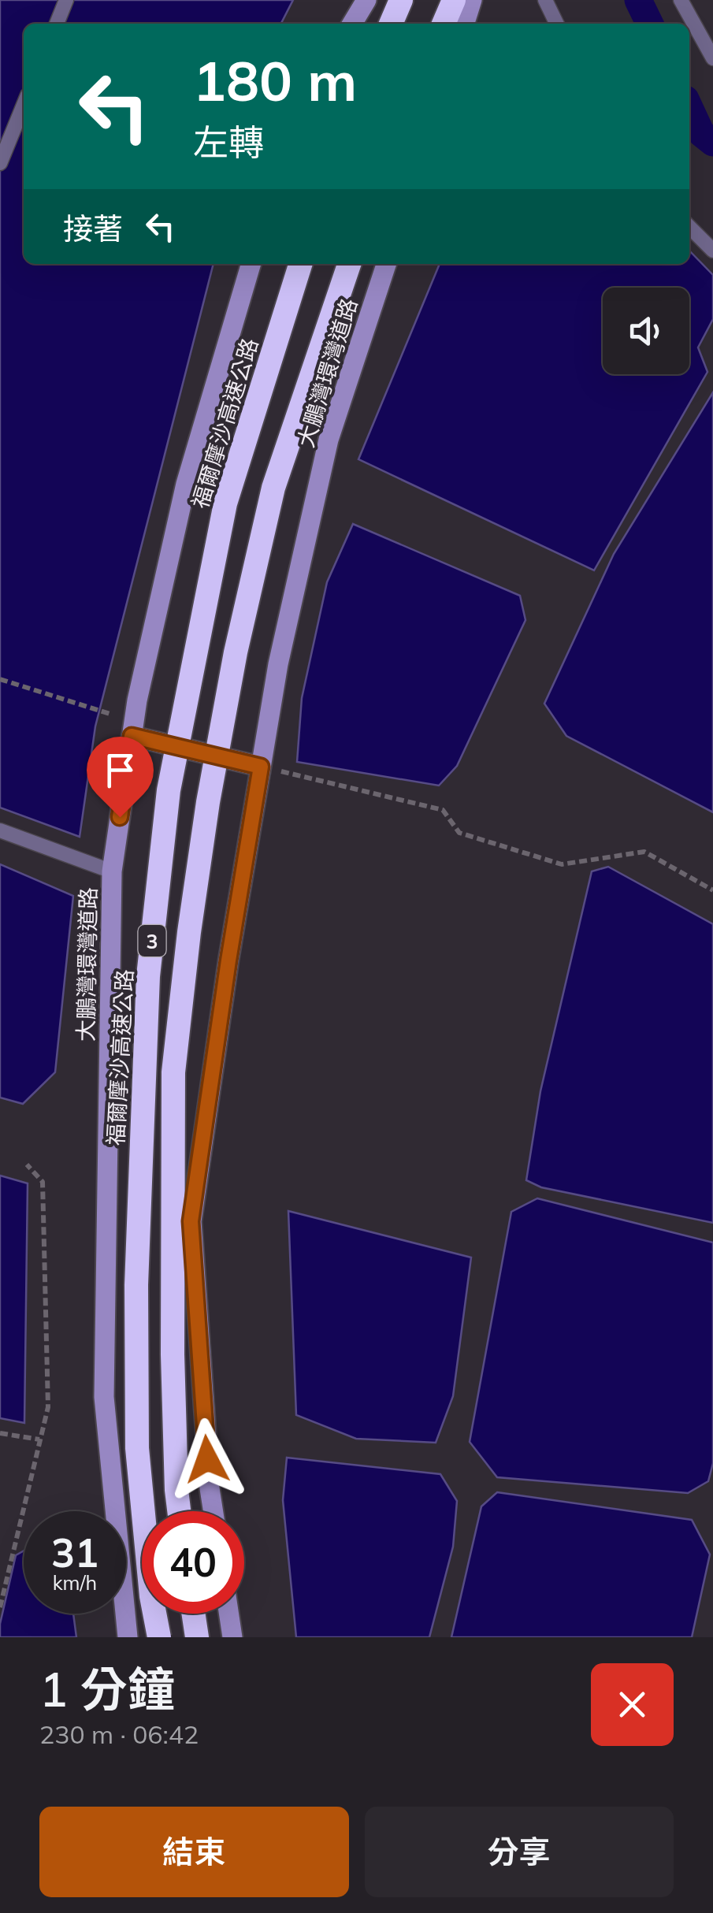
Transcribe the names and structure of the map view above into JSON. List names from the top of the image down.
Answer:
{
  "streets": {
    "highway": ["福爾摩沙高速公路", "3"],
    "street": ["大鵬灣環灣道路"]
  },
  "page": {
    "turn": ["180 m", "左轉"],
    "then": "接著",
    "speed": "31 km/h",
    "limit": "40",
    "heading": ["1 分鐘", "230 m · 06:42"],
    "buttons": ["結束", "分享"]
  }
}
